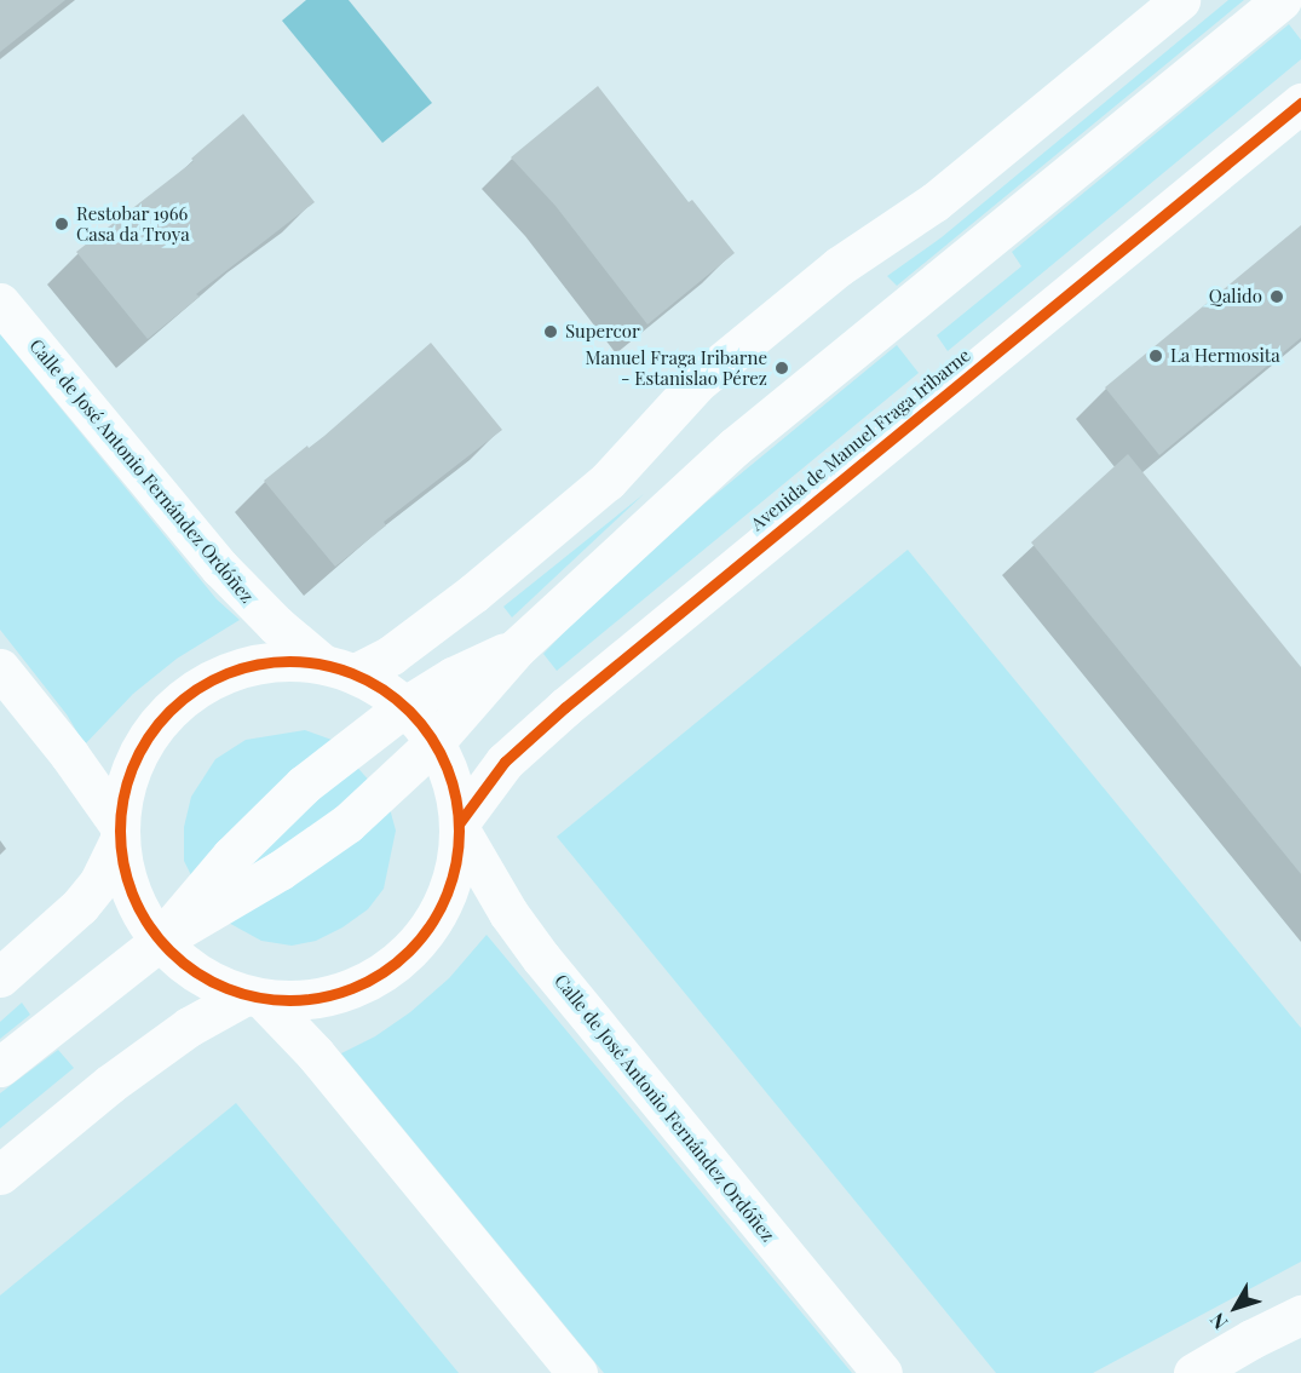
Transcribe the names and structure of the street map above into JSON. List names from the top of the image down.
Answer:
{
  "streets": {
    "street": ["Avenida de Manuel Fraga Iribarne", "Calle de José Antonio Fernández Ordóñez"]
  },
  "crossings": [
    ["Avenida de Manuel Fraga Iribarne", "Calle de José Antonio Fernández Ordóñez"]
  ],
  "places": [
    "Restobar 1966 Casa da Troya",
    "Qalido",
    "Supercor",
    "La Hermosita",
    "Manuel Fraga Iribarne - Estanislao Pérez"
  ],
  "north": "bottom left"
}
